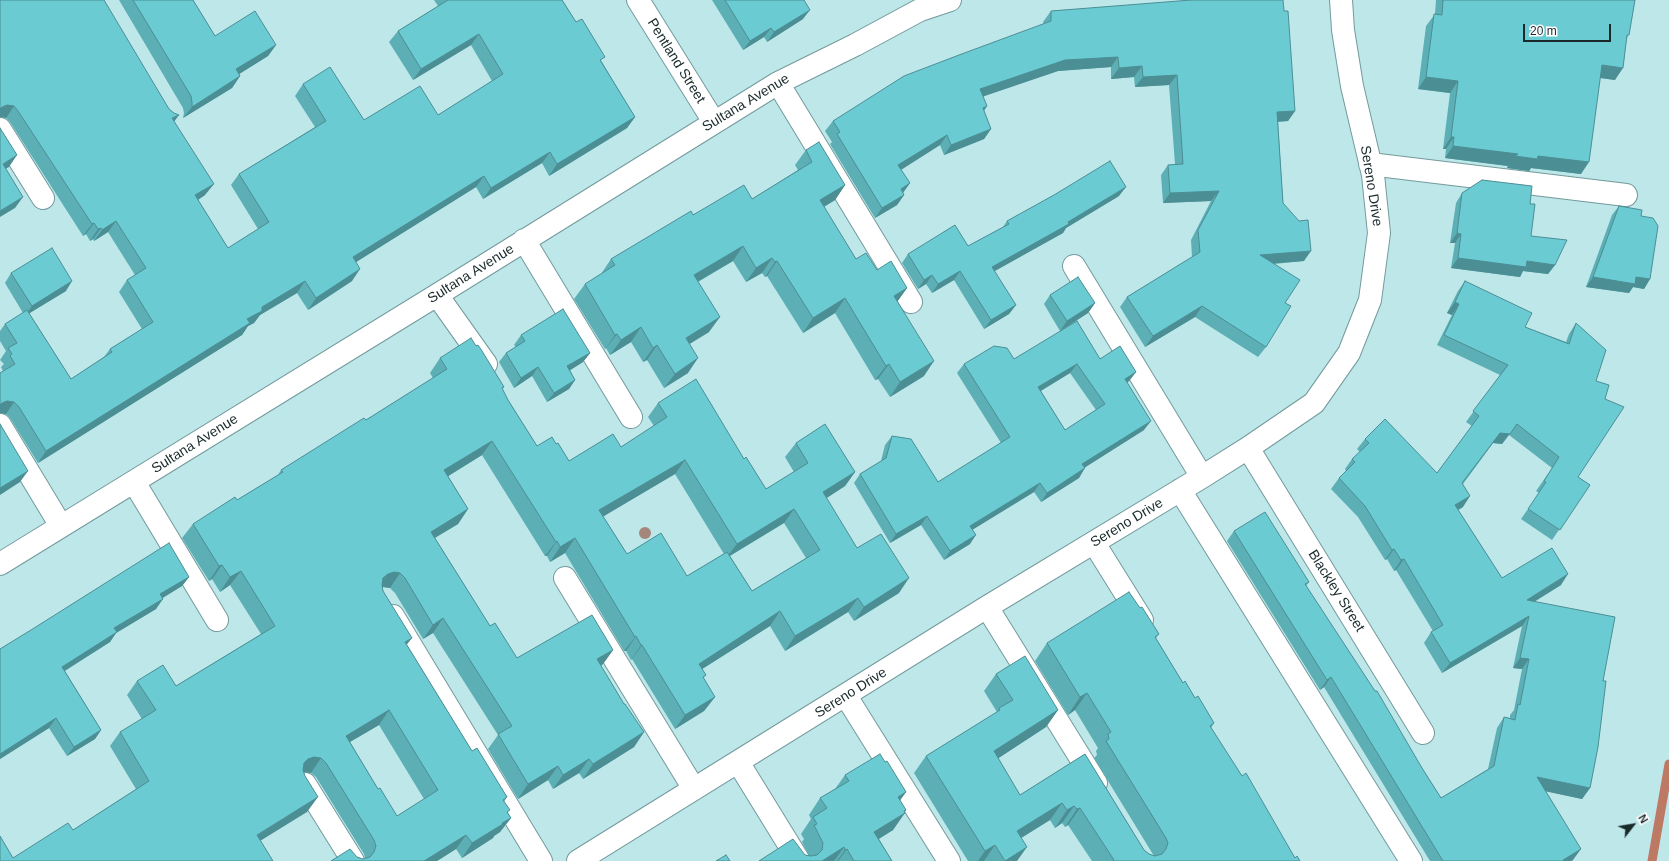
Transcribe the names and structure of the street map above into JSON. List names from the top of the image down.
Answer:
{
  "streets": {
    "street": [
      "Pentland Street",
      "Sultana Avenue",
      "Sereno Drive",
      "Blackley Street"
    ]
  },
  "crossings": [
    ["Pentland Street", "Sultana Avenue"],
    ["Sereno Drive", "Blackley Street"]
  ],
  "scale_bar": "20 m",
  "north": "top right"
}
